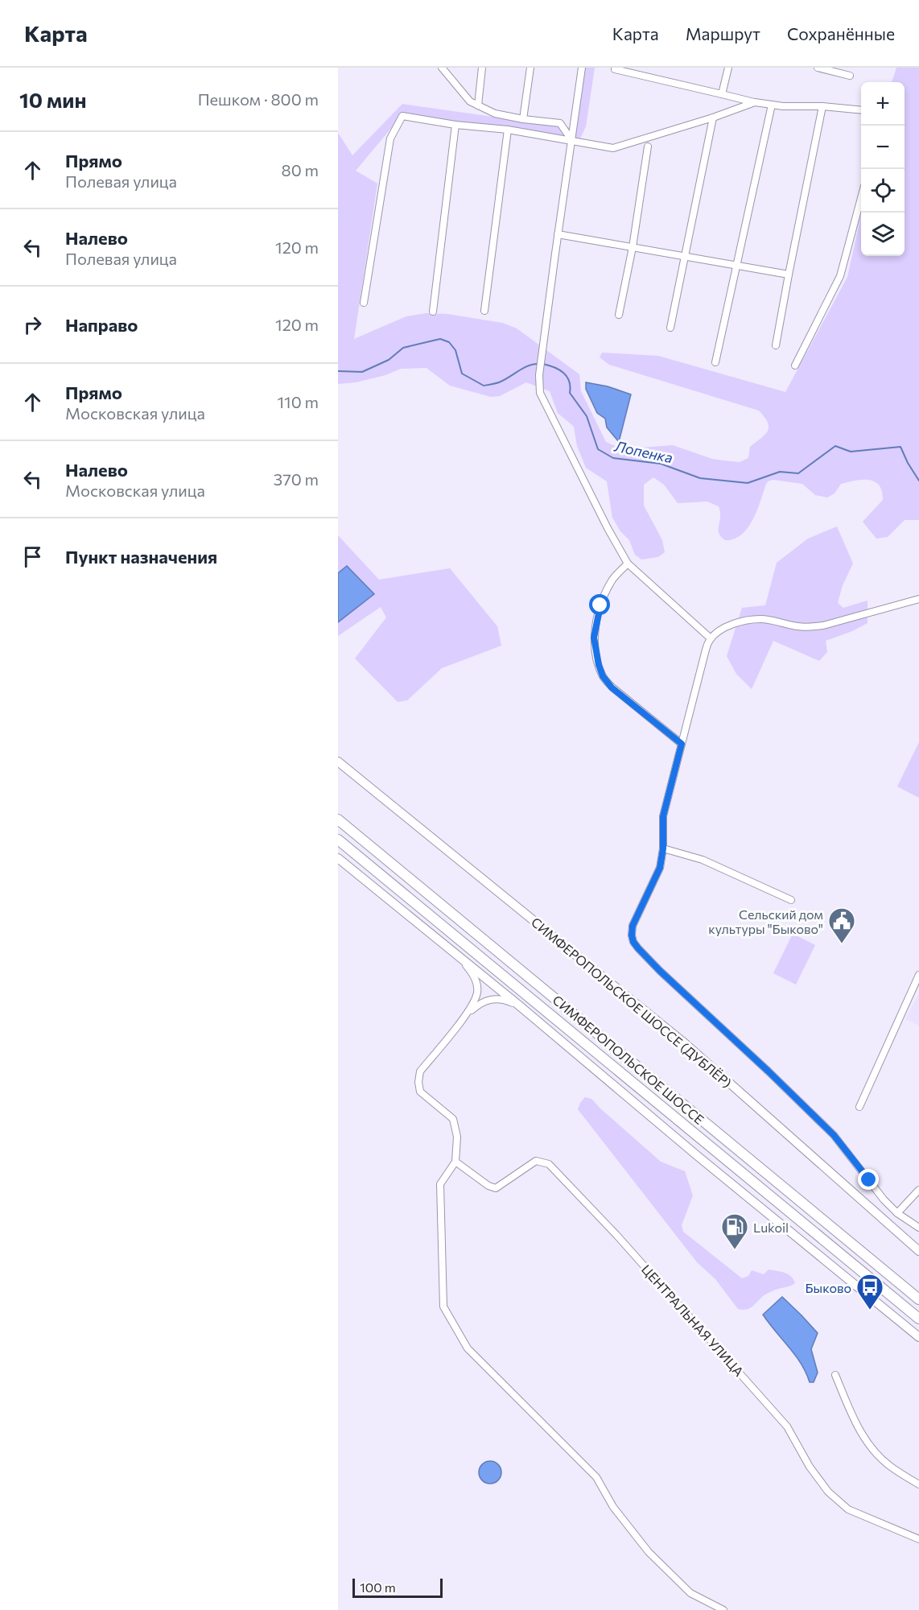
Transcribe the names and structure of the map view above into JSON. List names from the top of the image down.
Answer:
{
  "streets": {
    "highway": ["СИМФЕРОПОЛЬСКОЕ ШОССЕ"],
    "main road": ["СИМФЕРОПОЛЬСКОЕ ШОССЕ (ДУБЛЁР)"],
    "street": ["ЦЕНТРАЛЬНАЯ УЛИЦА"]
  },
  "water": ["Лопенка"],
  "places": {
    "public building": ["Сельский дом культуры \"Быково\""],
    "fuel station": ["Lukoil"],
    "bus stop": ["Быково"]
  },
  "scale_bar": "100 m",
  "page": {
    "header": "Карта",
    "nav": ["Карта", "Маршрут", "Сохранённые"],
    "heading": ["10 мин", "Пешком · 800 m"],
    "map_buttons": ["+", "−"],
    "list": [
      ["Прямо", "Полевая улица", "80 m"],
      ["Налево", "Полевая улица", "120 m"],
      ["Направо", "120 m"],
      ["Прямо", "Московская улица", "110 m"],
      ["Налево", "Московская улица", "370 m"],
      "Пункт назначения"
    ],
    "scale": "100 m"
  }
}
